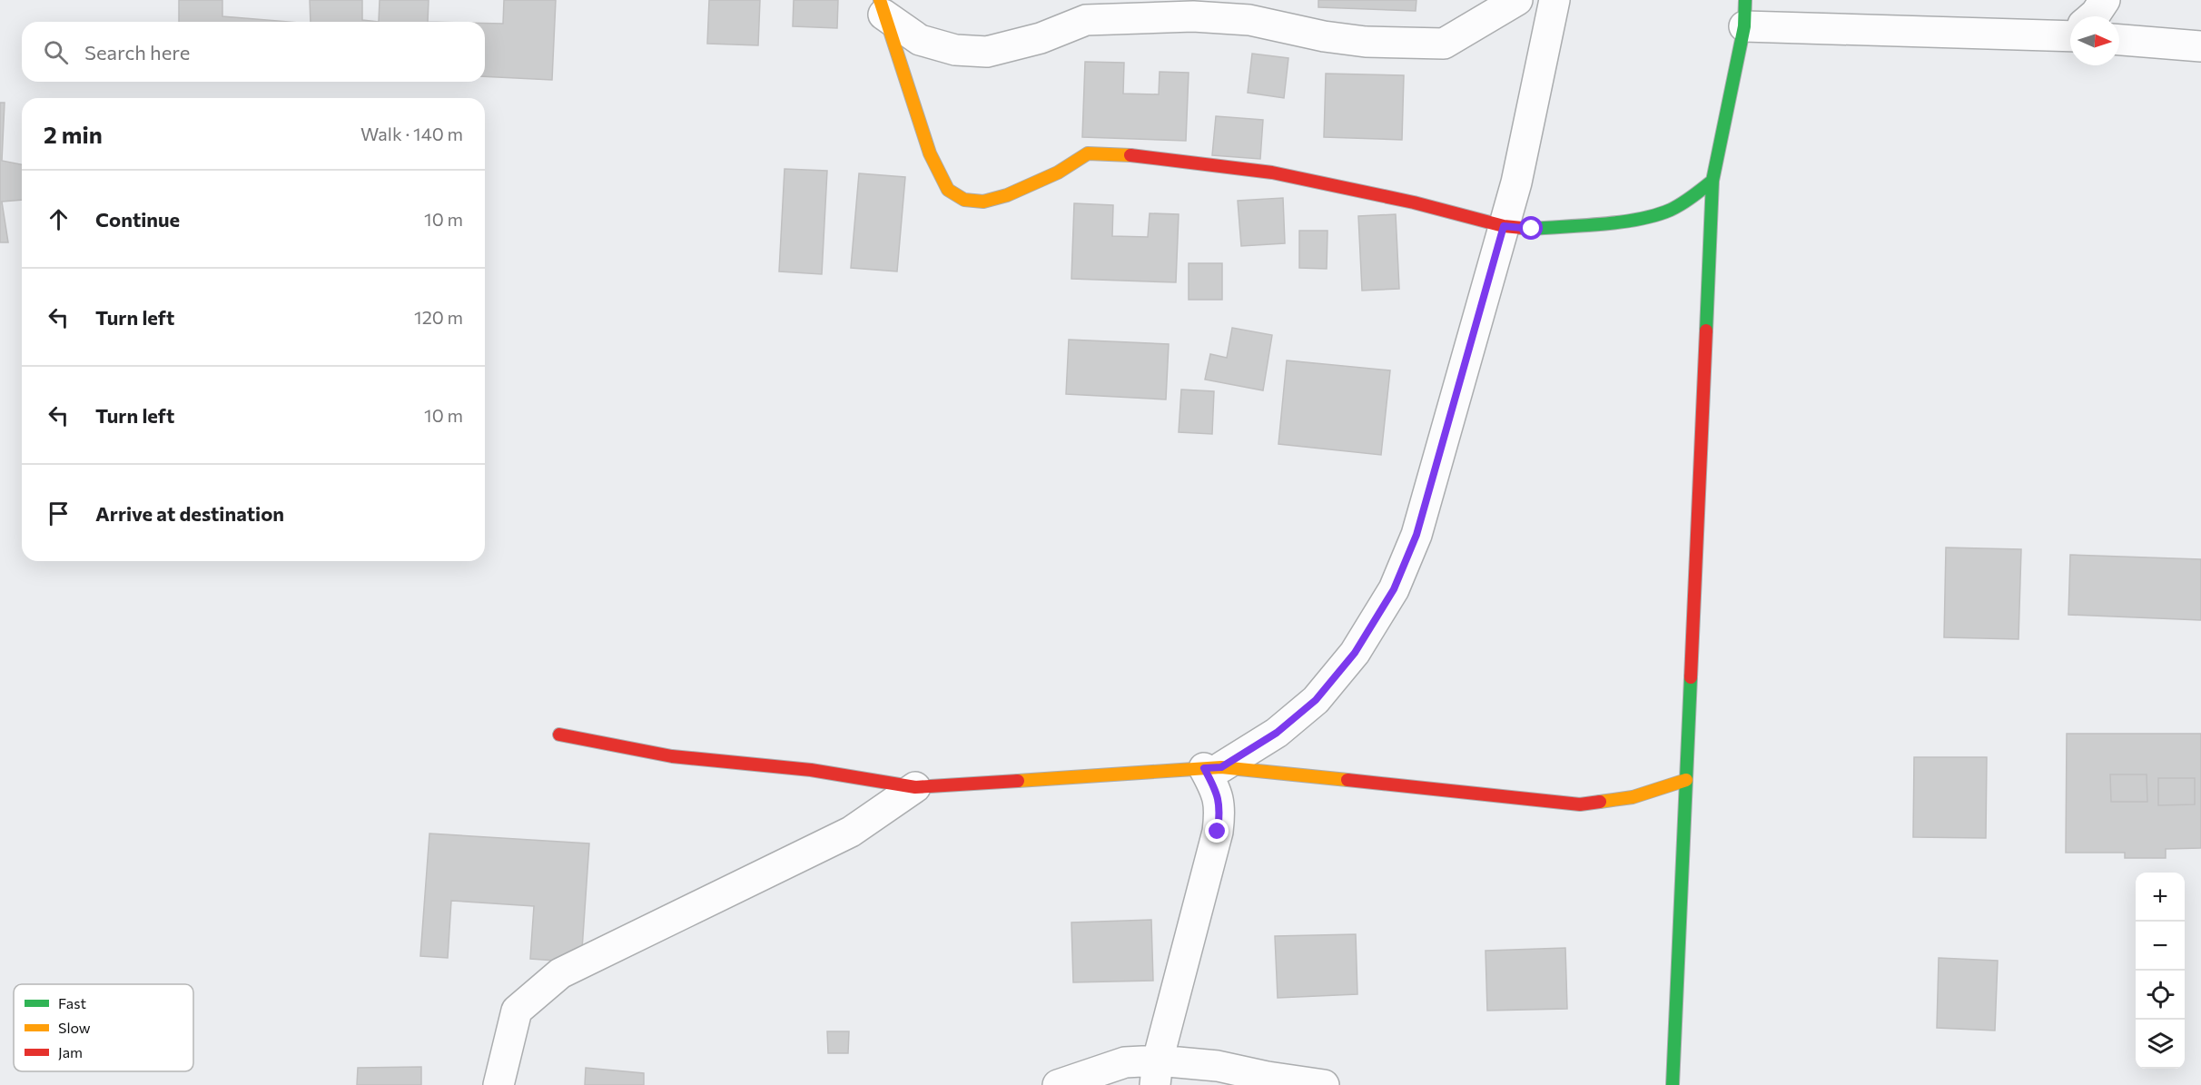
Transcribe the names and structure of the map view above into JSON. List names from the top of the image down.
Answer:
{
  "legend": ["Fast", "Slow", "Jam"],
  "north": "right",
  "page": {
    "search": "Search here",
    "heading": ["2 min", "Walk · 140 m"],
    "list": [
      ["Continue", "10 m"],
      ["Turn left", "120 m"],
      ["Turn left", "10 m"],
      "Arrive at destination"
    ],
    "map_buttons": ["+", "−"]
  }
}
